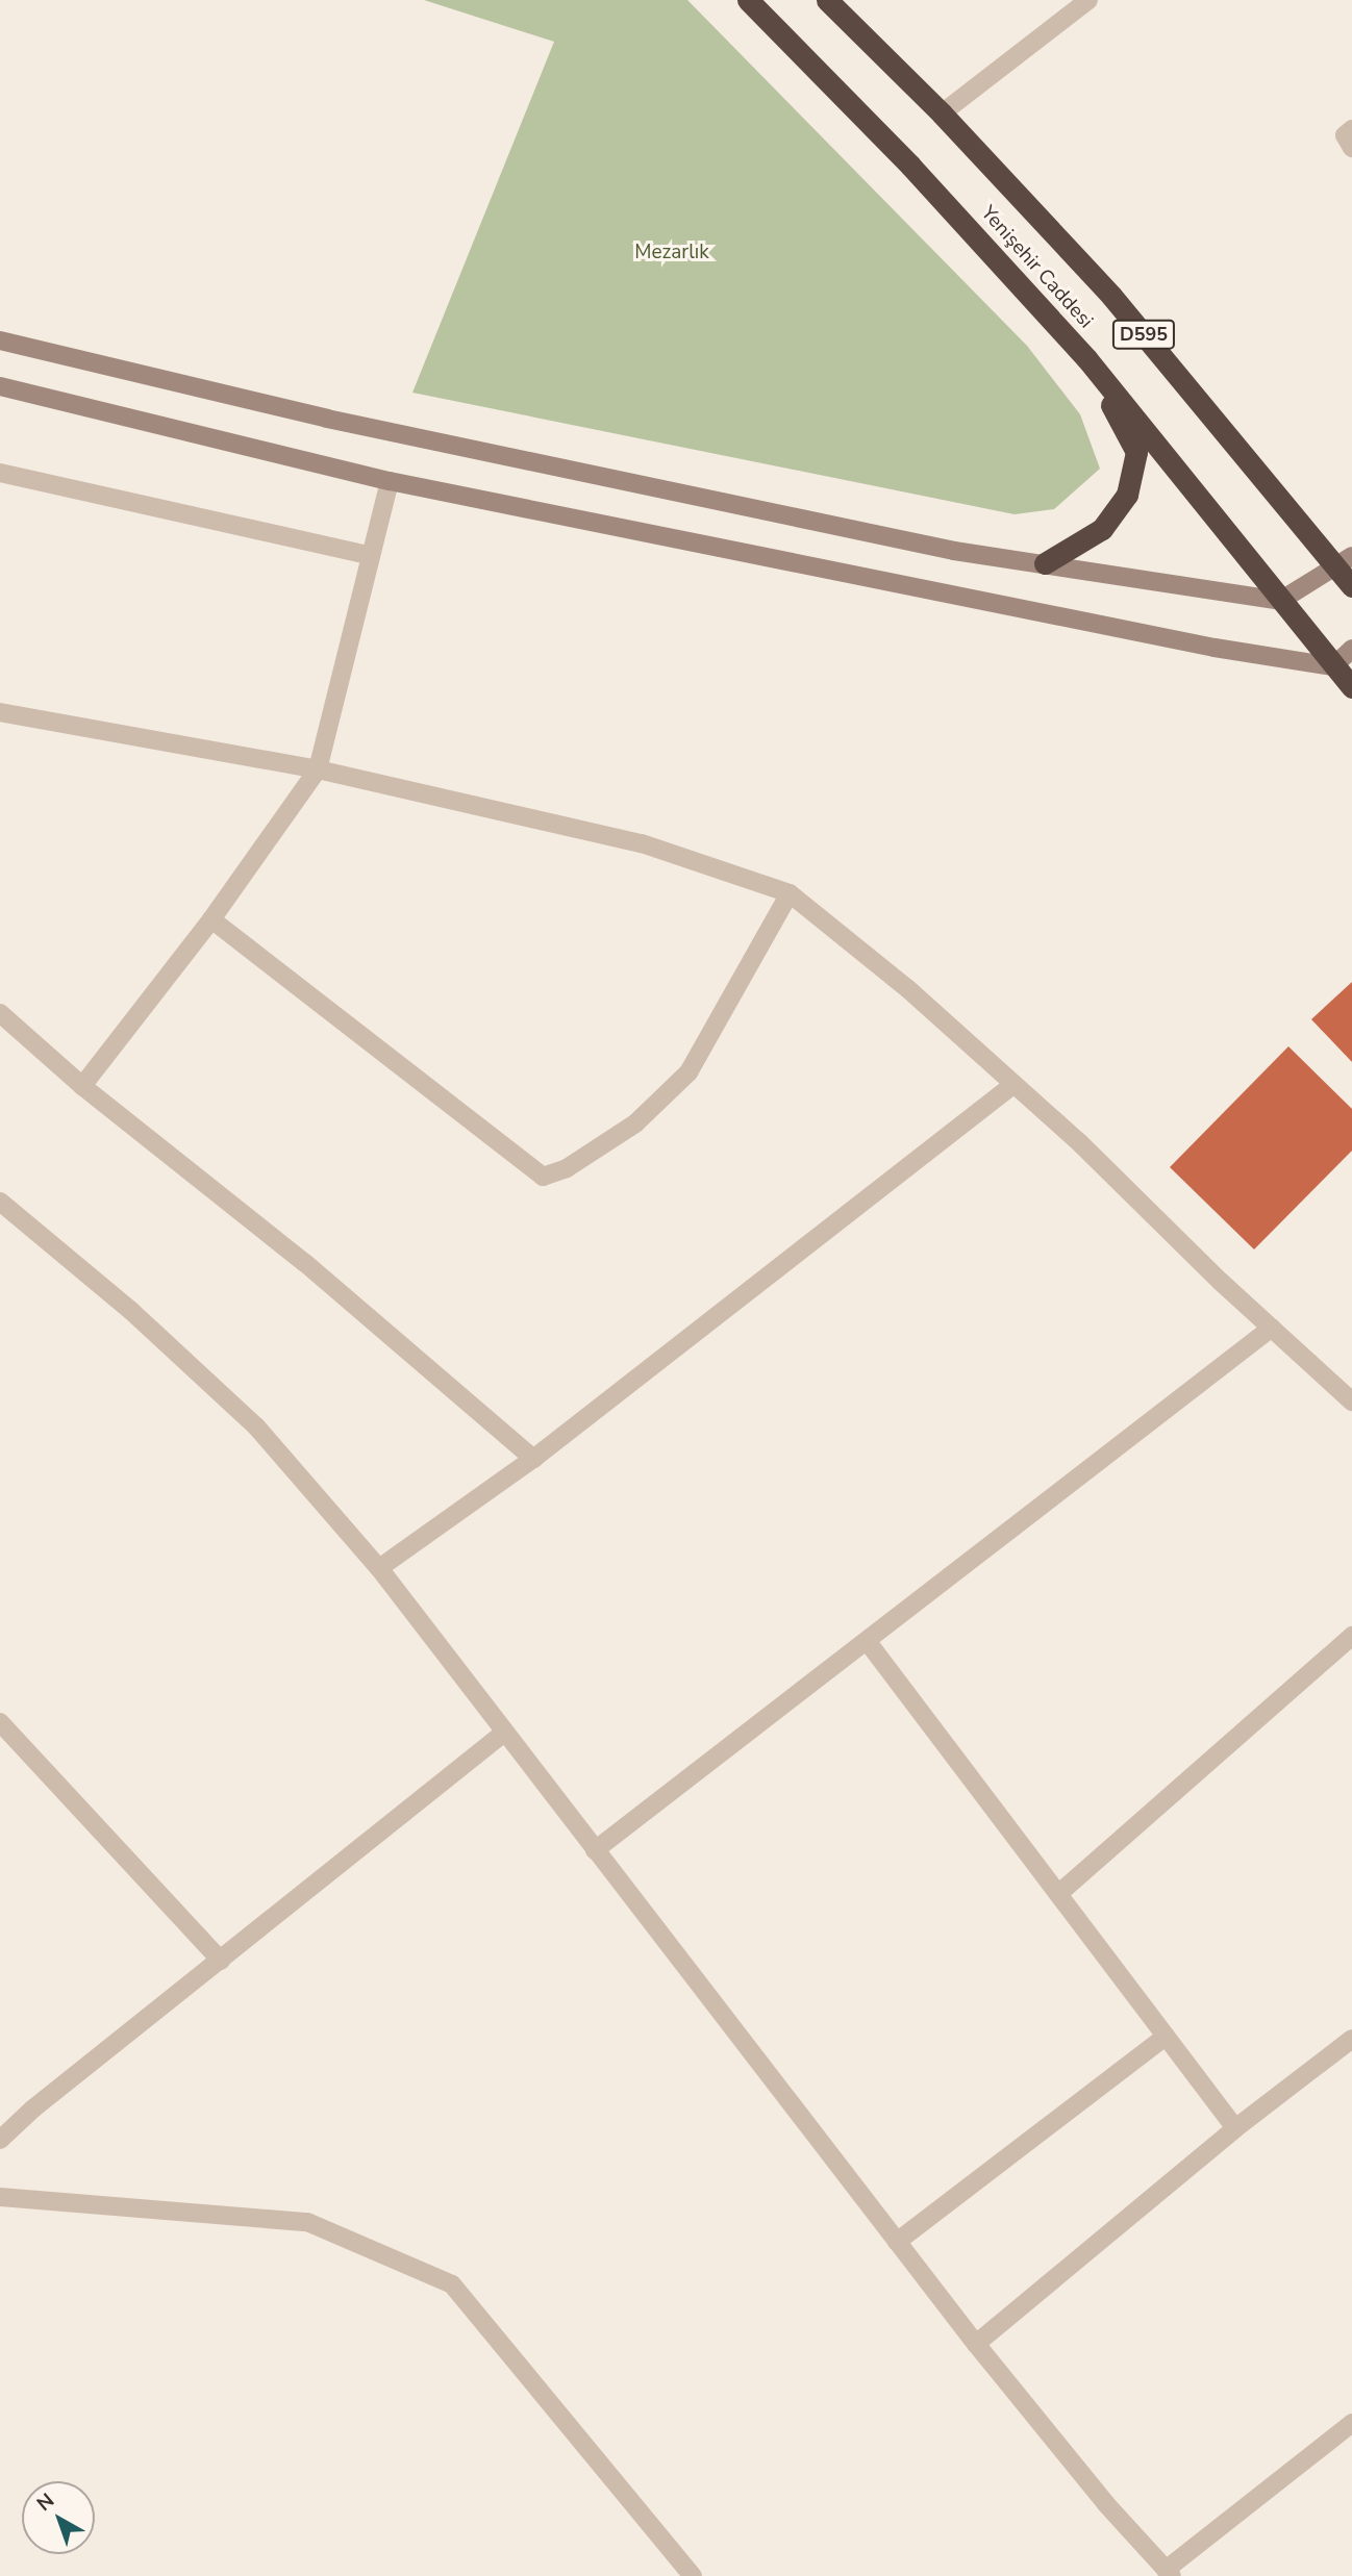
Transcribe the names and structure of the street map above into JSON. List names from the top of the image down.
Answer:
{
  "streets": {
    "highway": ["Yenişehir Caddesi", "D595"]
  },
  "parks": ["Mezarlık"],
  "north": "top left"
}
